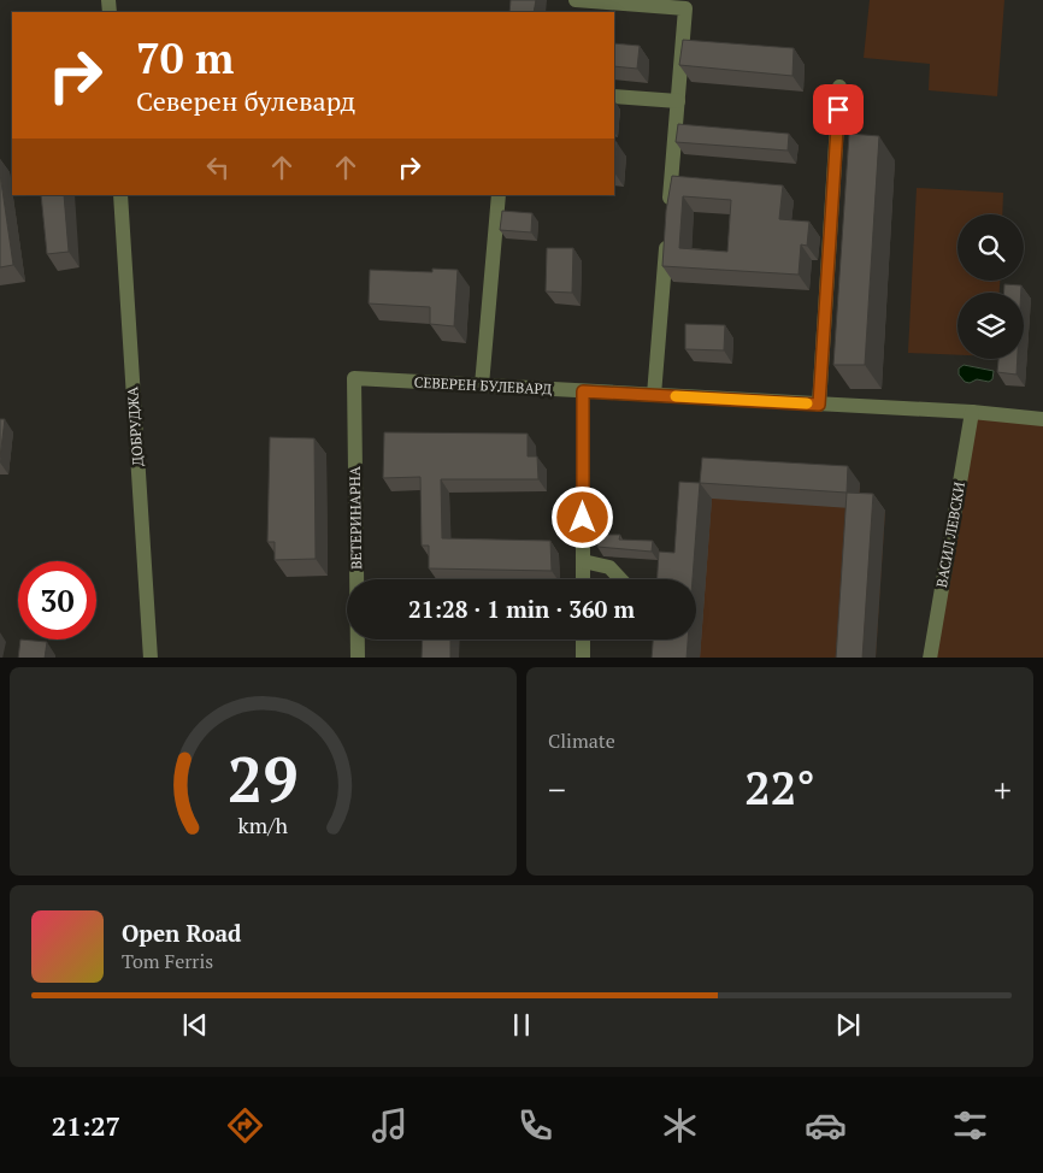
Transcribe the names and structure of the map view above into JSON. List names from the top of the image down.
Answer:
{
  "streets": {
    "street": [
      "СЕВЕРЕН БУЛЕВАРД",
      "ДОБРУДЖА",
      "ВЕТЕРИНАРНА",
      "ВАСИЛ ЛЕВСКИ"
    ]
  },
  "crossings": [
    ["СЕВЕРЕН БУЛЕВАРД", "ВЕТЕРИНАРНА"],
    ["СЕВЕРЕН БУЛЕВАРД", "ВАСИЛ ЛЕВСКИ"]
  ],
  "page": {
    "turn": ["70 m", "Северен булевард"],
    "limit": "30",
    "trip": "21:28 · 1 min · 360 m",
    "tile": "Climate",
    "heat": ["−", "22°", "+"],
    "song": ["Open Road", "Tom Ferris"],
    "tabs": "21:27",
    "gauge": ["29", "km/h"]
  }
}
